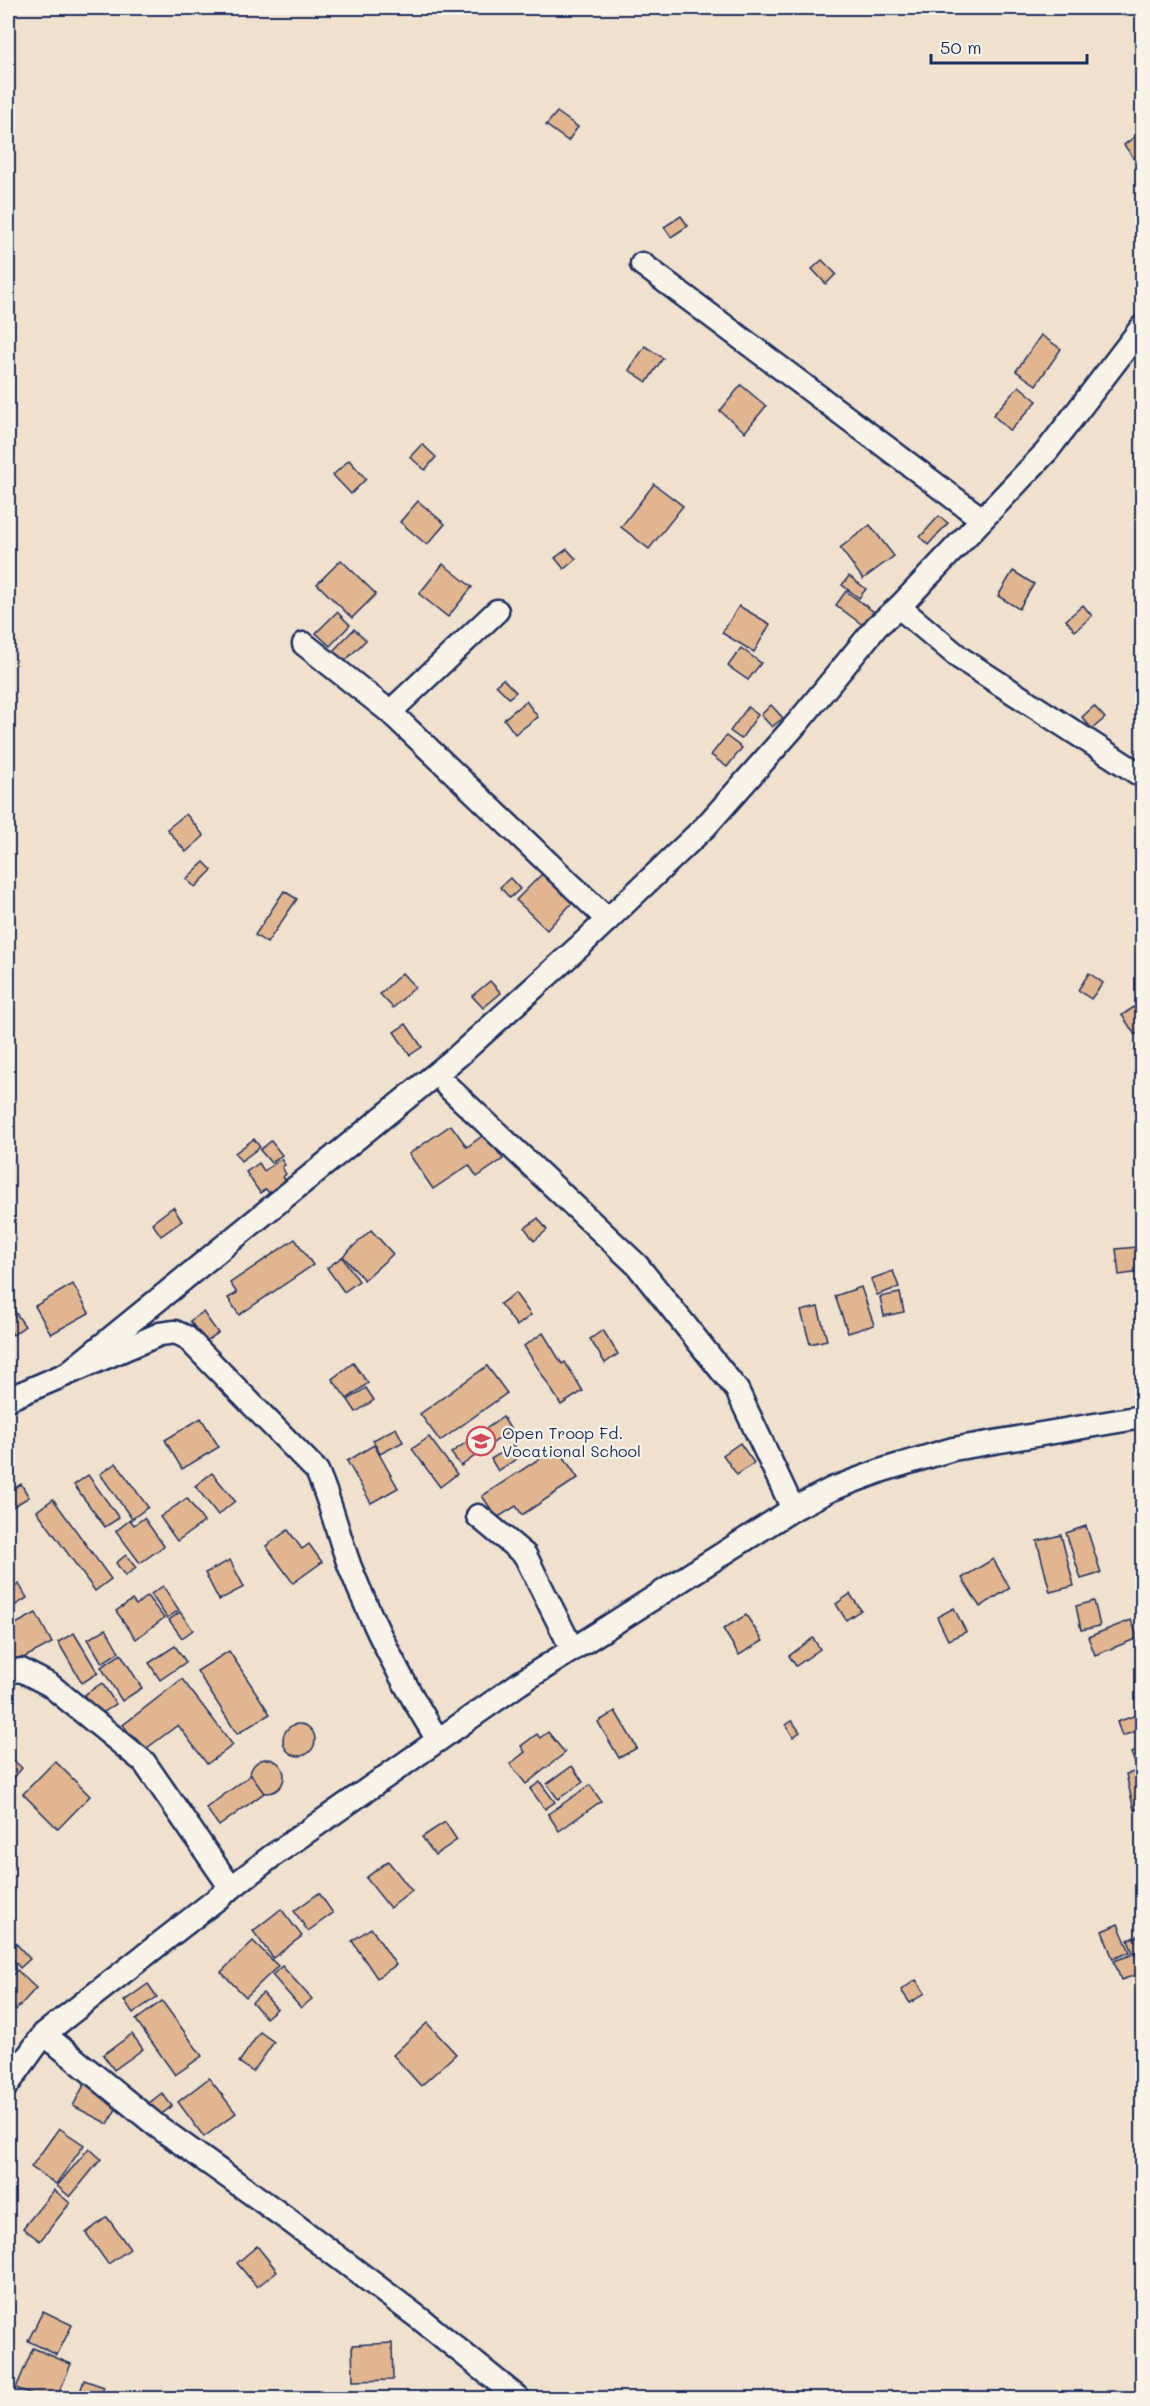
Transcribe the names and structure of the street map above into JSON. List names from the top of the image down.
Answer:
{
  "places": {
    "school or university": ["Open Troop Fd. Vocational School"]
  },
  "scale_bar": "50 m"
}
